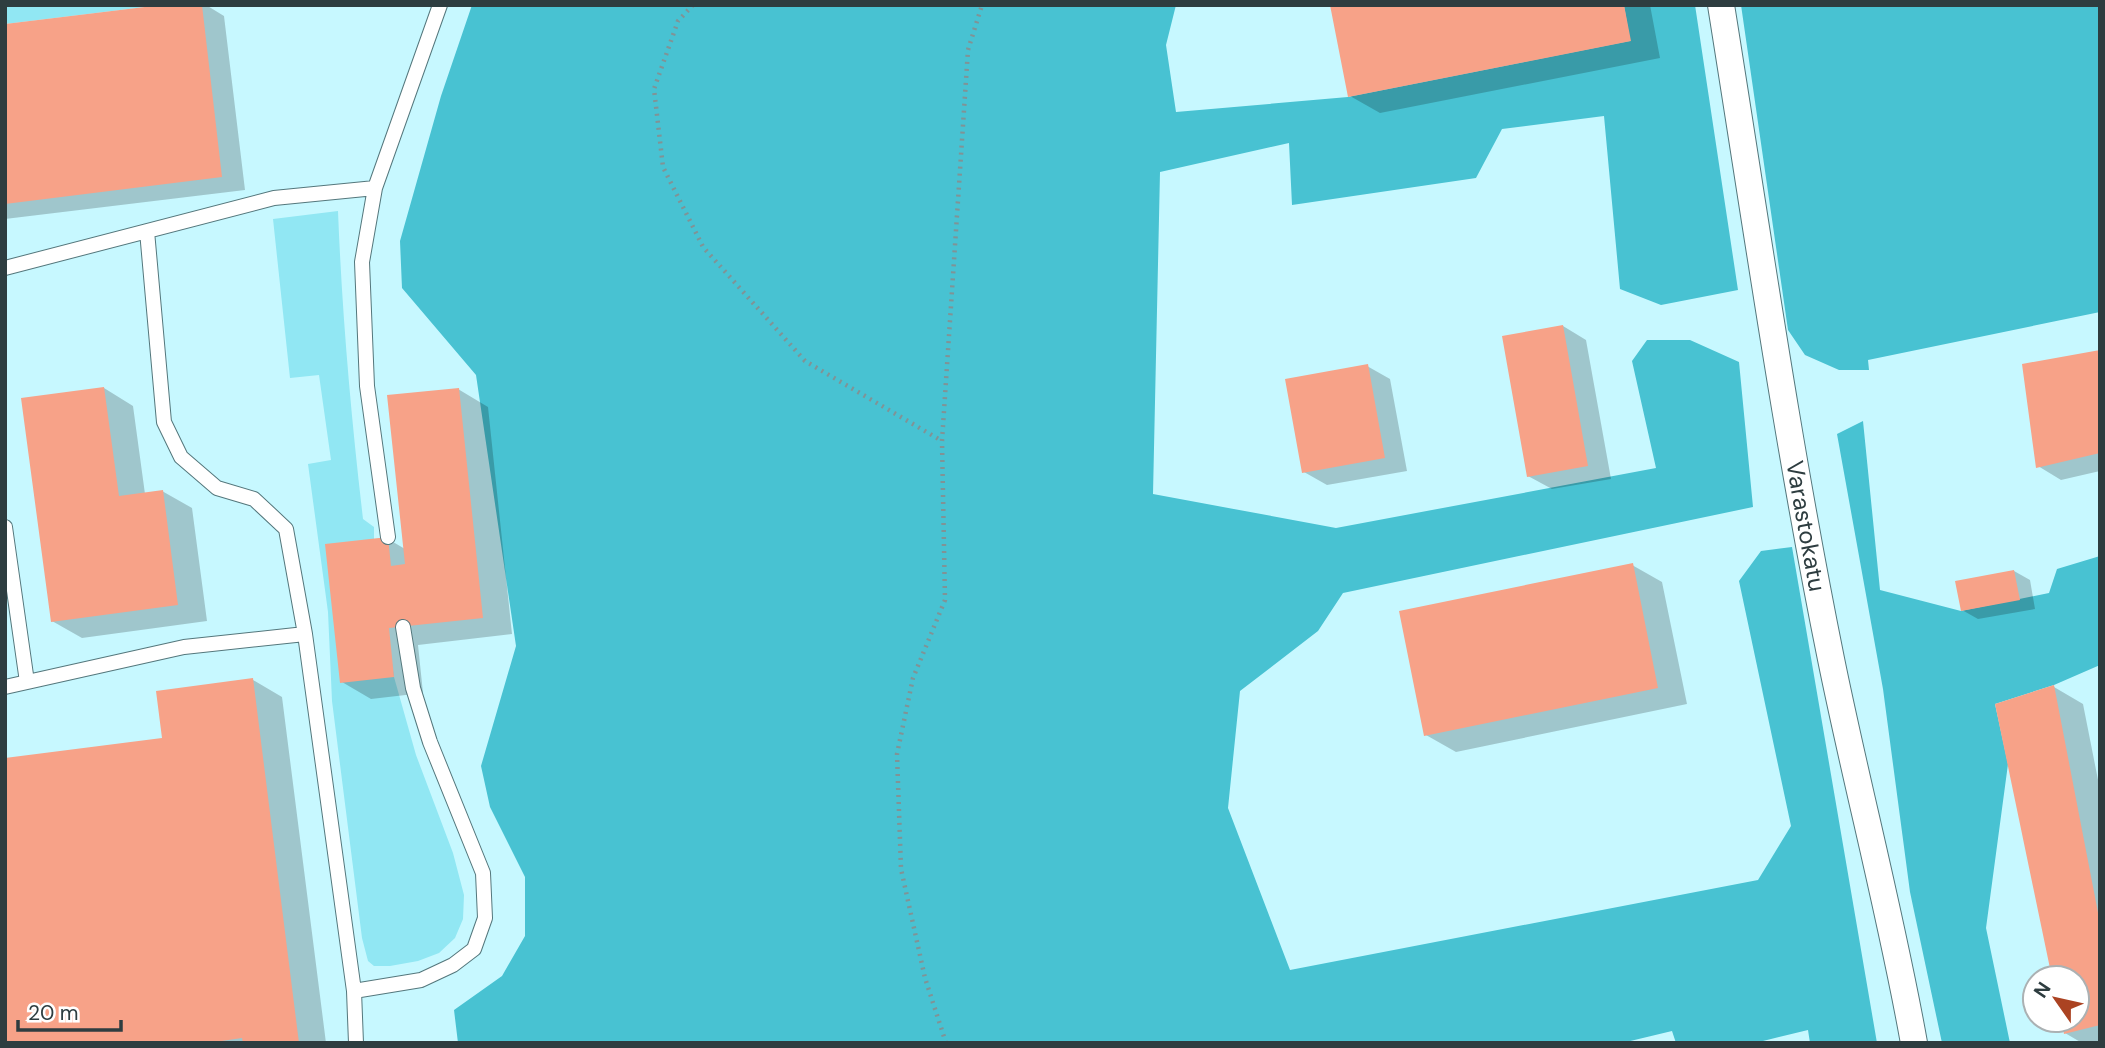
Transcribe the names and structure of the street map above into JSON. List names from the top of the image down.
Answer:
{
  "streets": {
    "street": ["Varastokatu"]
  },
  "scale_bar": "20 m",
  "north": "top left"
}
